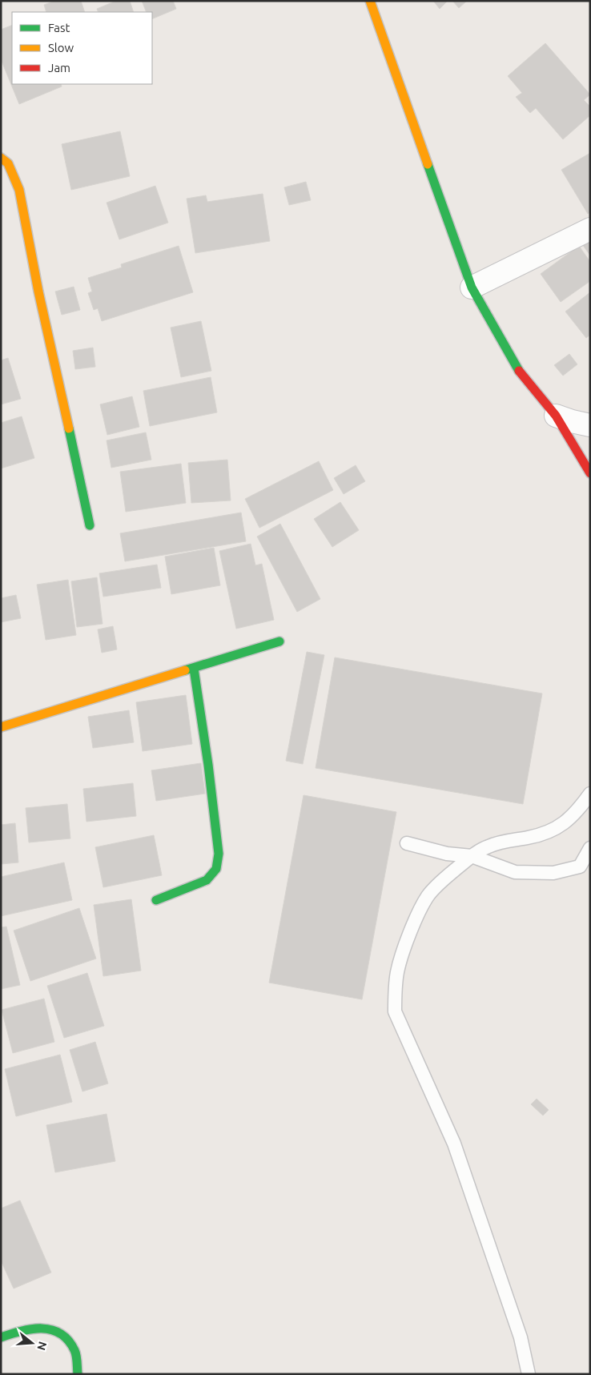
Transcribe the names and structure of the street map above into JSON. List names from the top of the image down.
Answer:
{
  "legend": ["Fast", "Slow", "Jam"],
  "north": "right"
}
